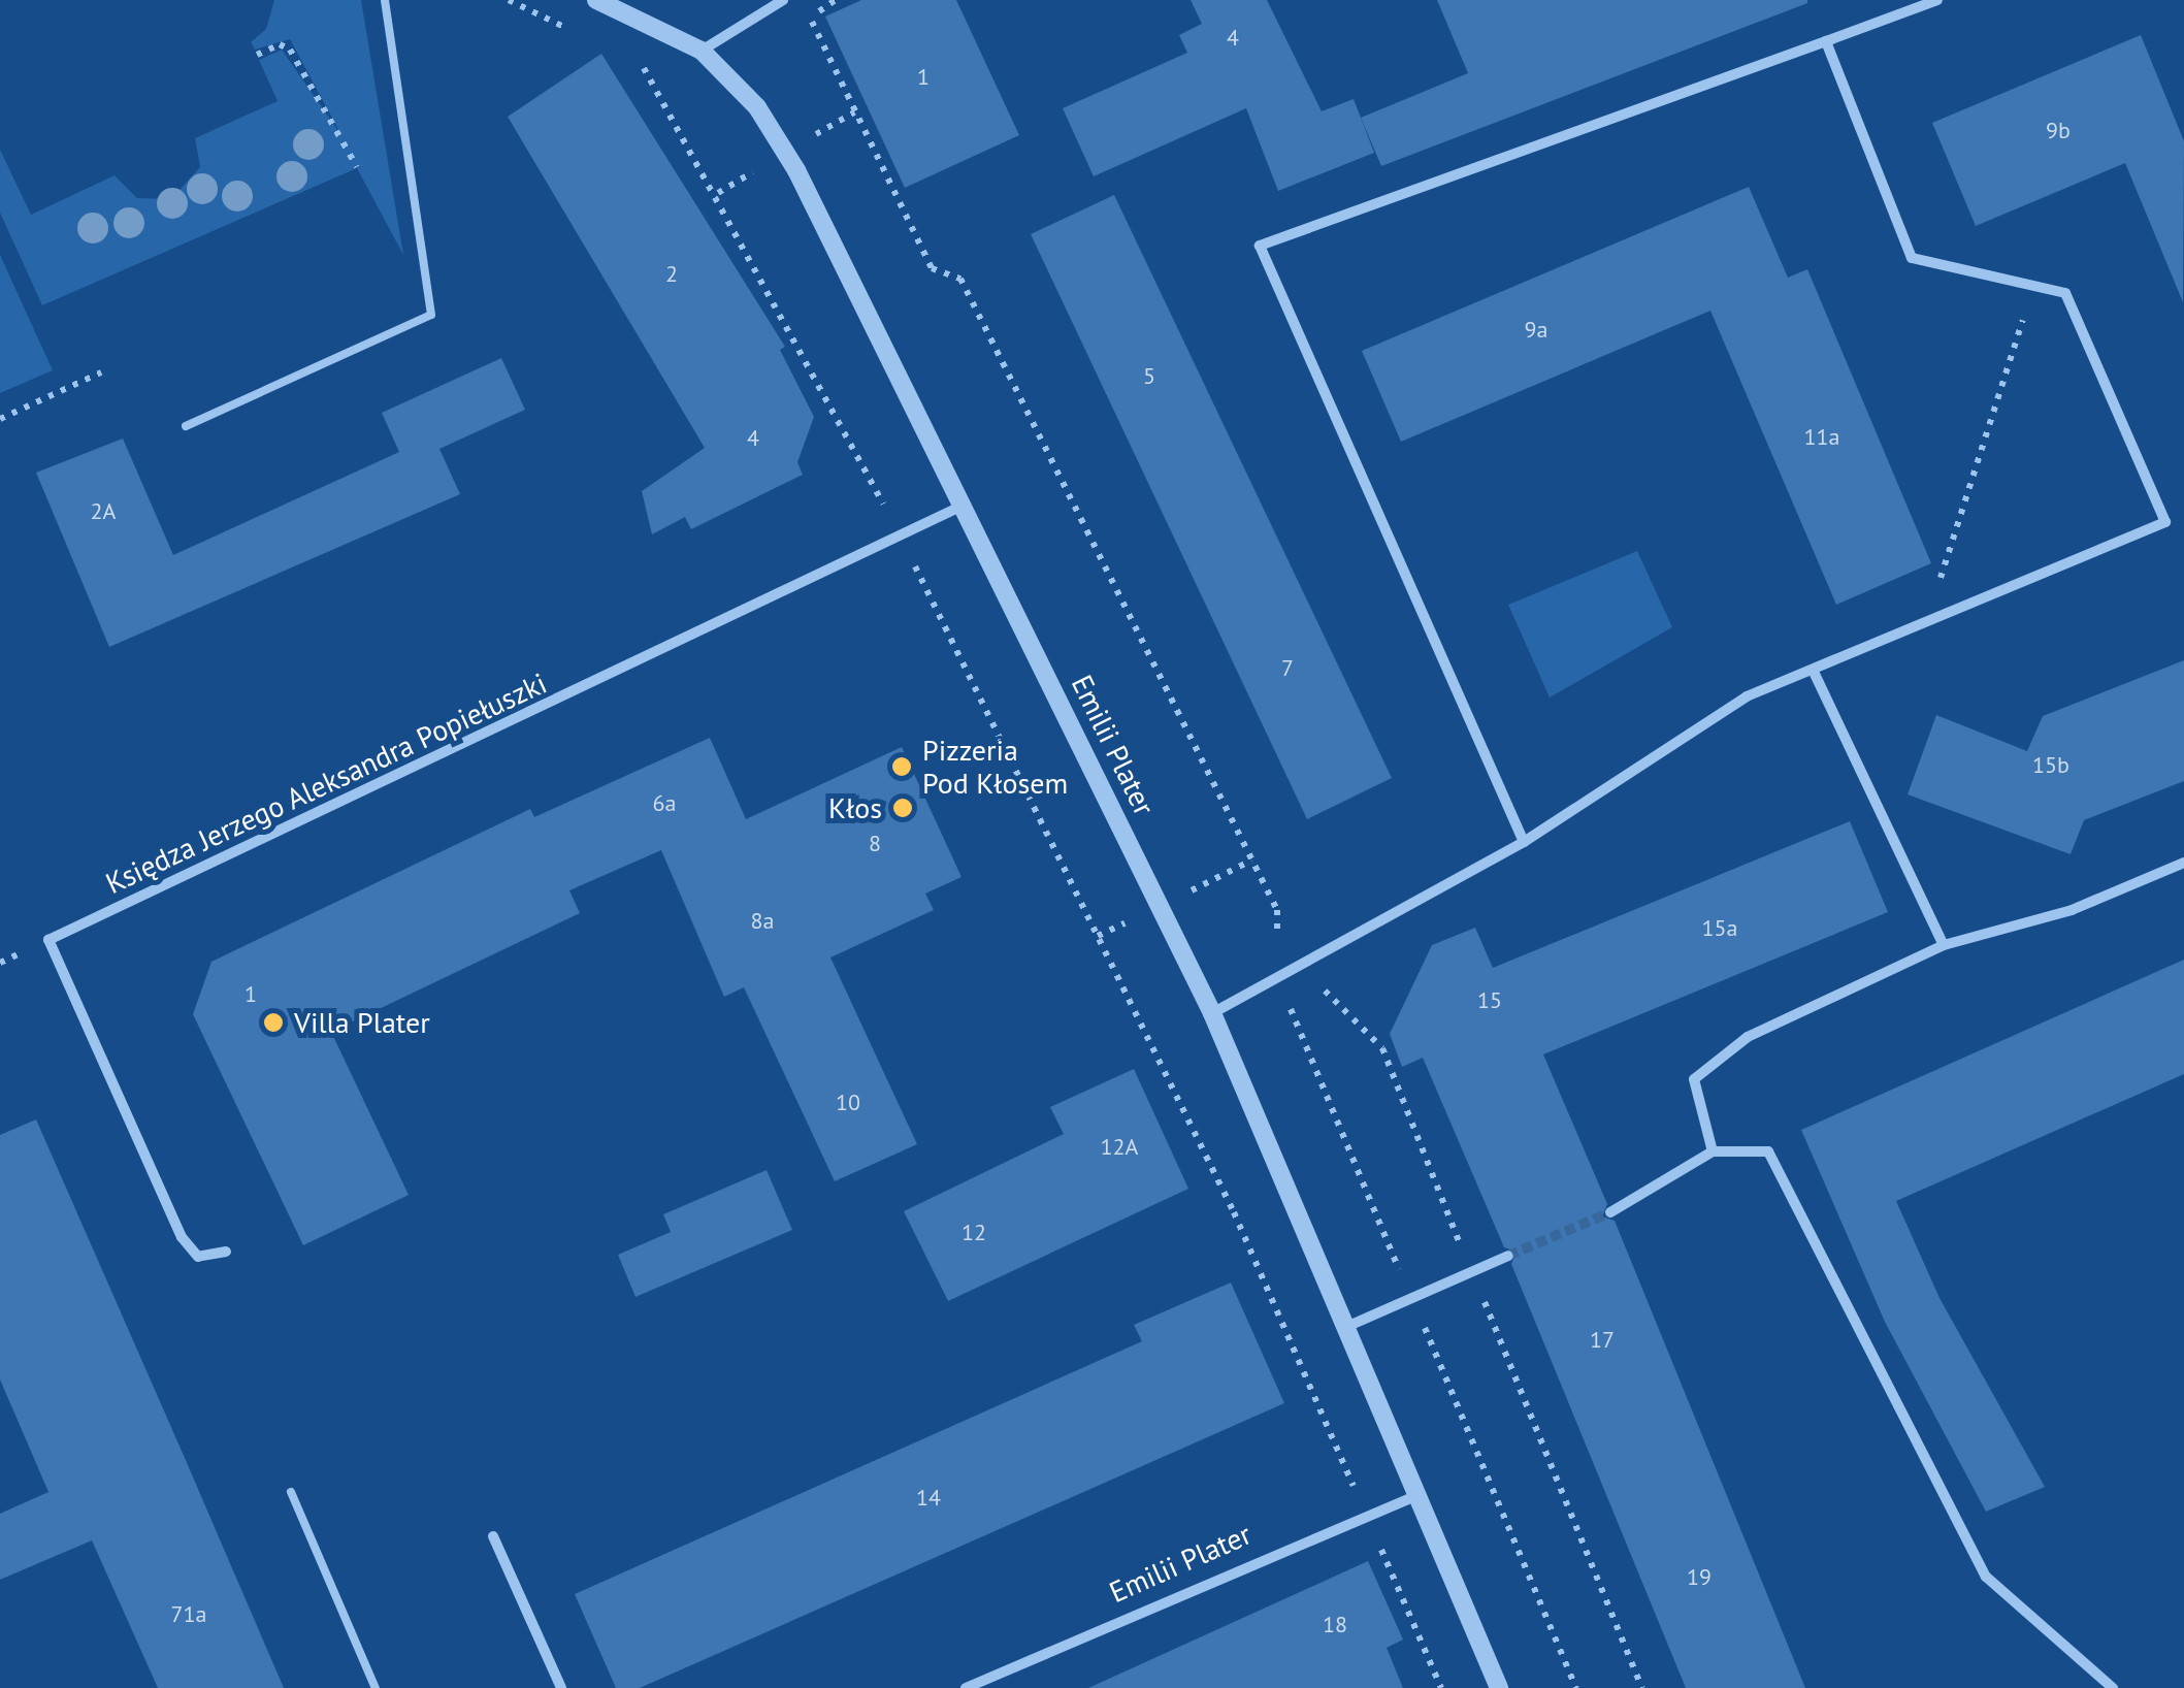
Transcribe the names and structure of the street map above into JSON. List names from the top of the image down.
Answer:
{
  "streets": {
    "street": ["Emilii Plater", "Księdza Jerzego Aleksandra Popiełuszki"]
  },
  "crossings": [
    ["Emilii Plater", "Księdza Jerzego Aleksandra Popiełuszki"]
  ],
  "places": ["Pizzeria Pod Kłosem", "Kłos", "Villa Plater"],
  "house_numbers": [
    "4",
    "1",
    "9b",
    "2",
    "9a",
    "5",
    "11a",
    "4",
    "2A",
    "7",
    "15b",
    "6a",
    "8",
    "8a",
    "15a",
    "1",
    "15",
    "10",
    "12A",
    "12",
    "17",
    "14",
    "19",
    "71a",
    "18"
  ]
}
